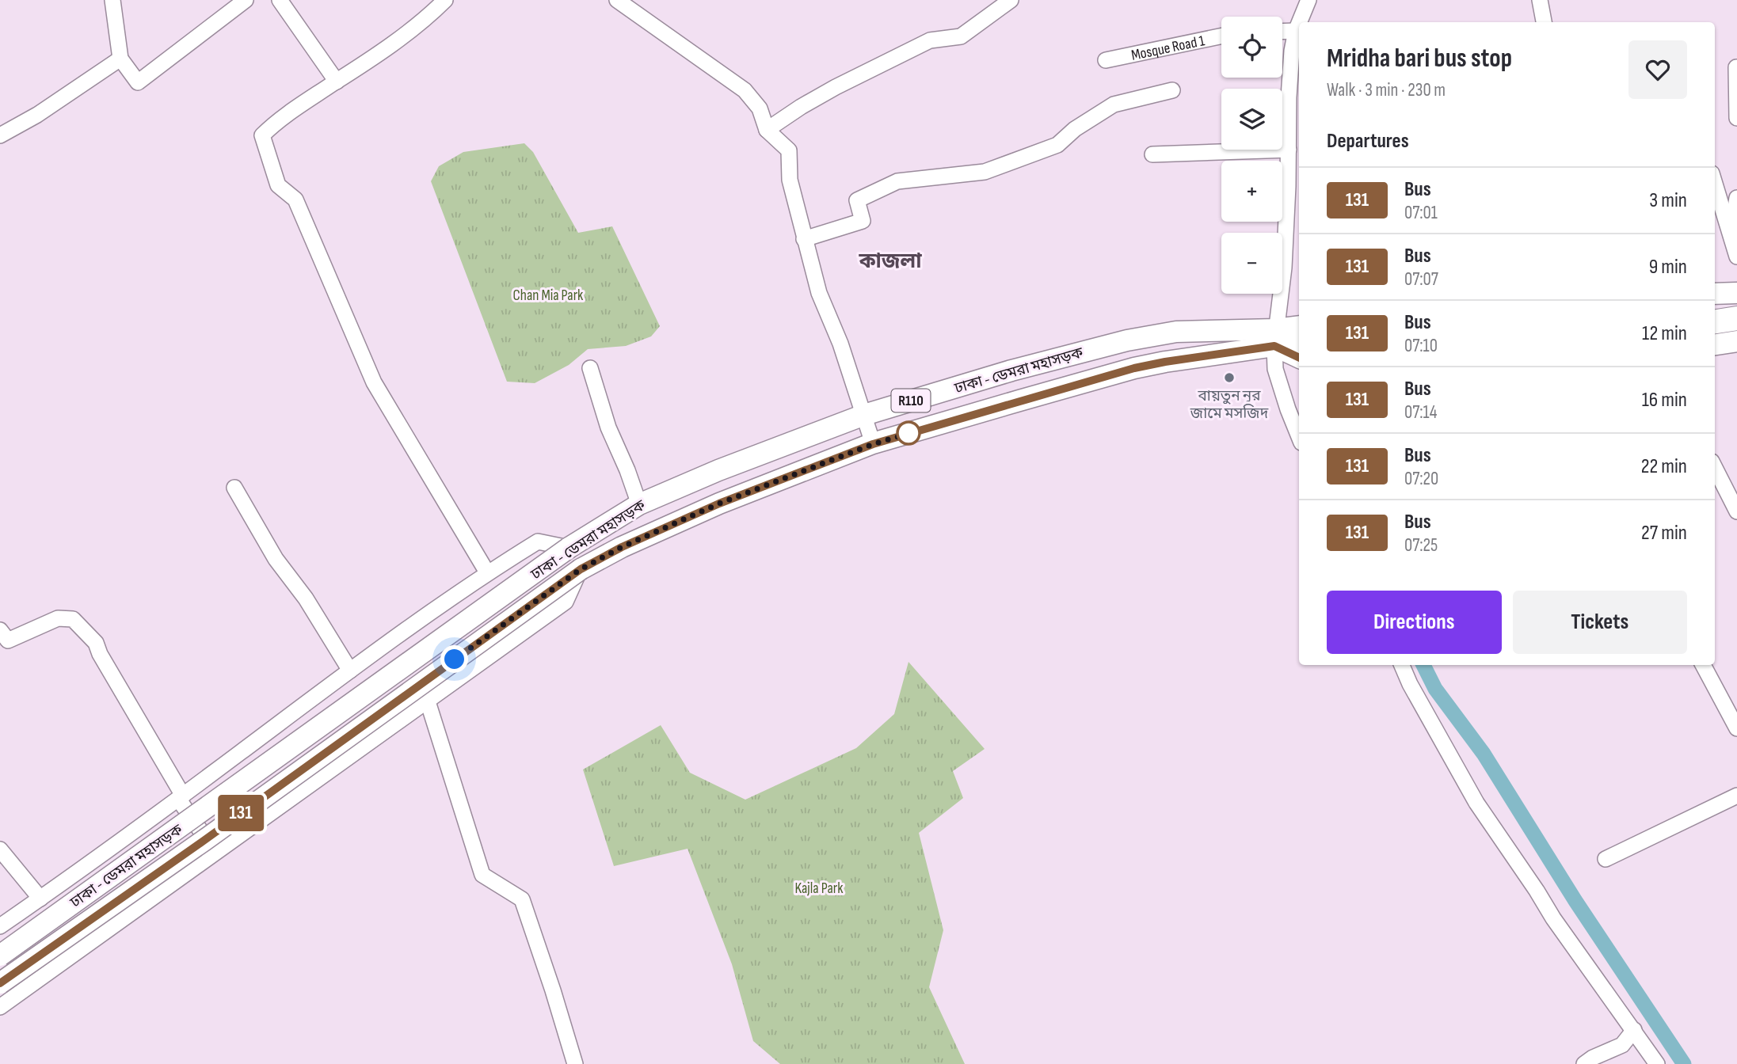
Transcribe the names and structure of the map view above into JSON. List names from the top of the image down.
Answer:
{
  "streets": {
    "main road": ["ঢাকা - ডেমরা মহাসড়ক", "R110"],
    "street": ["Mosque Road 1"]
  },
  "districts": ["কাজলা"],
  "parks": ["Chan Mia Park", "Kajla Park"],
  "places": ["বায়তুন নূর জামে মসজিদ"],
  "lines": ["bus line 131"],
  "page": {
    "on_map": "131",
    "map_buttons": ["+", "−"],
    "heading": [
      ["Mridha bari bus stop", "Walk · 3 min · 230 m"],
      "Departures"
    ],
    "list": [
      {
        "mark": "131",
        "name": "Bus",
        "note": "07:01",
        "value": "3 min"
      },
      {
        "mark": "131",
        "name": "Bus",
        "note": "07:07",
        "value": "9 min"
      },
      {
        "mark": "131",
        "name": "Bus",
        "note": "07:10",
        "value": "12 min"
      },
      {
        "mark": "131",
        "name": "Bus",
        "note": "07:14",
        "value": "16 min"
      },
      {
        "mark": "131",
        "name": "Bus",
        "note": "07:20",
        "value": "22 min"
      },
      {
        "mark": "131",
        "name": "Bus",
        "note": "07:25",
        "value": "27 min"
      }
    ],
    "buttons": ["Directions", "Tickets"]
  }
}
